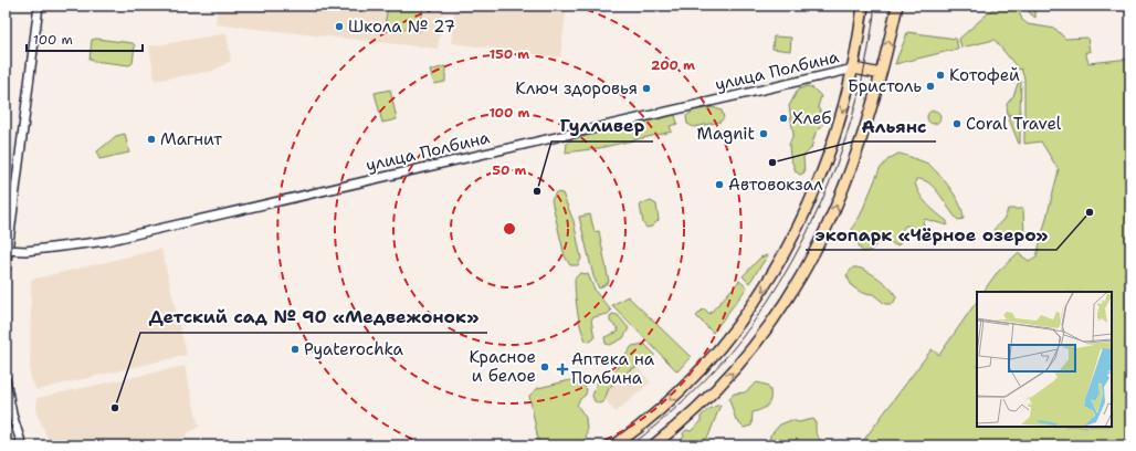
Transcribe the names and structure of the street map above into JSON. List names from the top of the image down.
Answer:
{
  "streets": {
    "main road": ["улица Полбина"]
  },
  "places": {
    "other": [
      "Школа № 27",
      "Котофей",
      "Бристоль",
      "Ключ здоровья",
      "Хлеб",
      "Coral Travel",
      "Magnit",
      "Магнит",
      "Альянс",
      "Автовокзал",
      "Гулливер",
      "экопарк «Чёрное озеро»",
      "Pyaterochka",
      "Красное и белое",
      "Детский сад № 90 «Медвежонок»"
    ],
    "health": ["Аптека на Полбина"]
  },
  "scale_bar": "100 m",
  "rings": [
    "150 m",
    "200 m",
    "100 m",
    "50 m"
  ]
}
